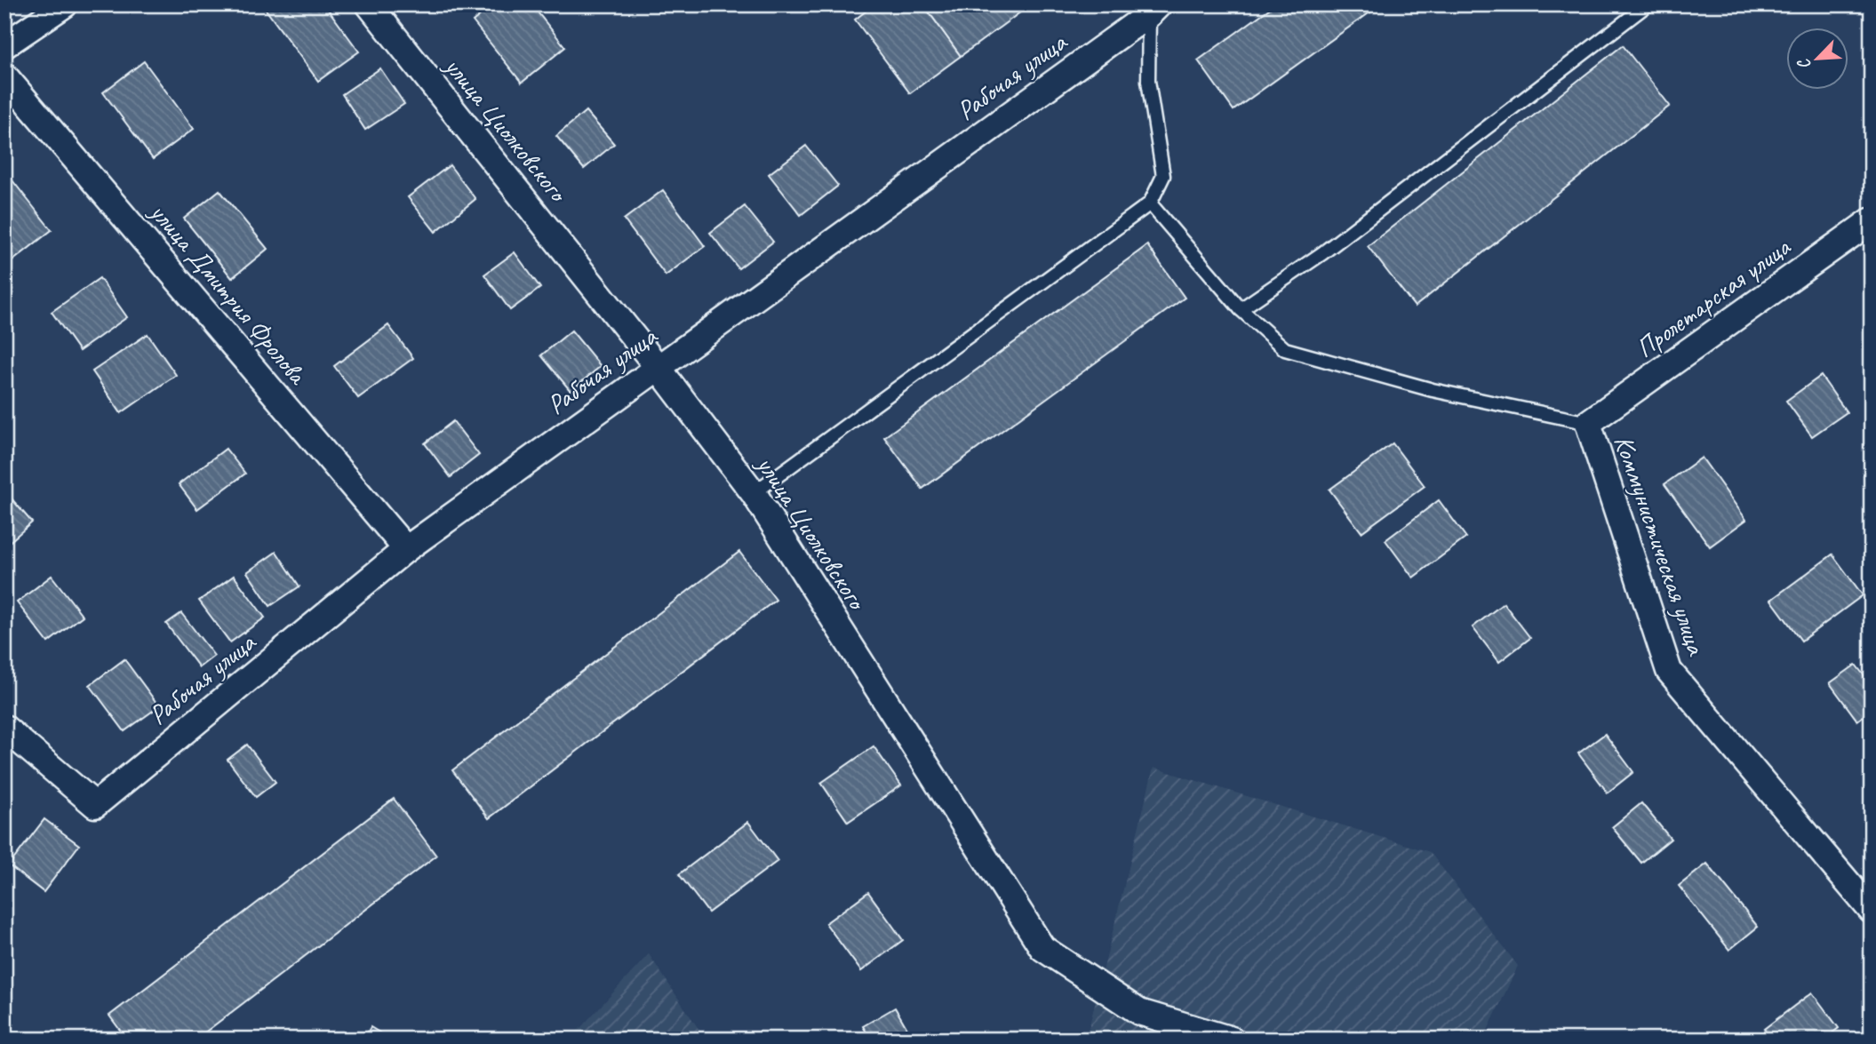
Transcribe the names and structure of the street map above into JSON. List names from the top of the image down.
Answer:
{
  "streets": {
    "street": [
      "Рабочая улица",
      "улица Циолковского",
      "улица Дмитрия Фролова",
      "Пролетарская улица",
      "Коммунистическая улица"
    ]
  },
  "crossings": [
    ["Рабочая улица", "улица Циолковского"],
    ["Рабочая улица", "улица Дмитрия Фролова"],
    ["Пролетарская улица", "Коммунистическая улица"]
  ],
  "north": "bottom left"
}
